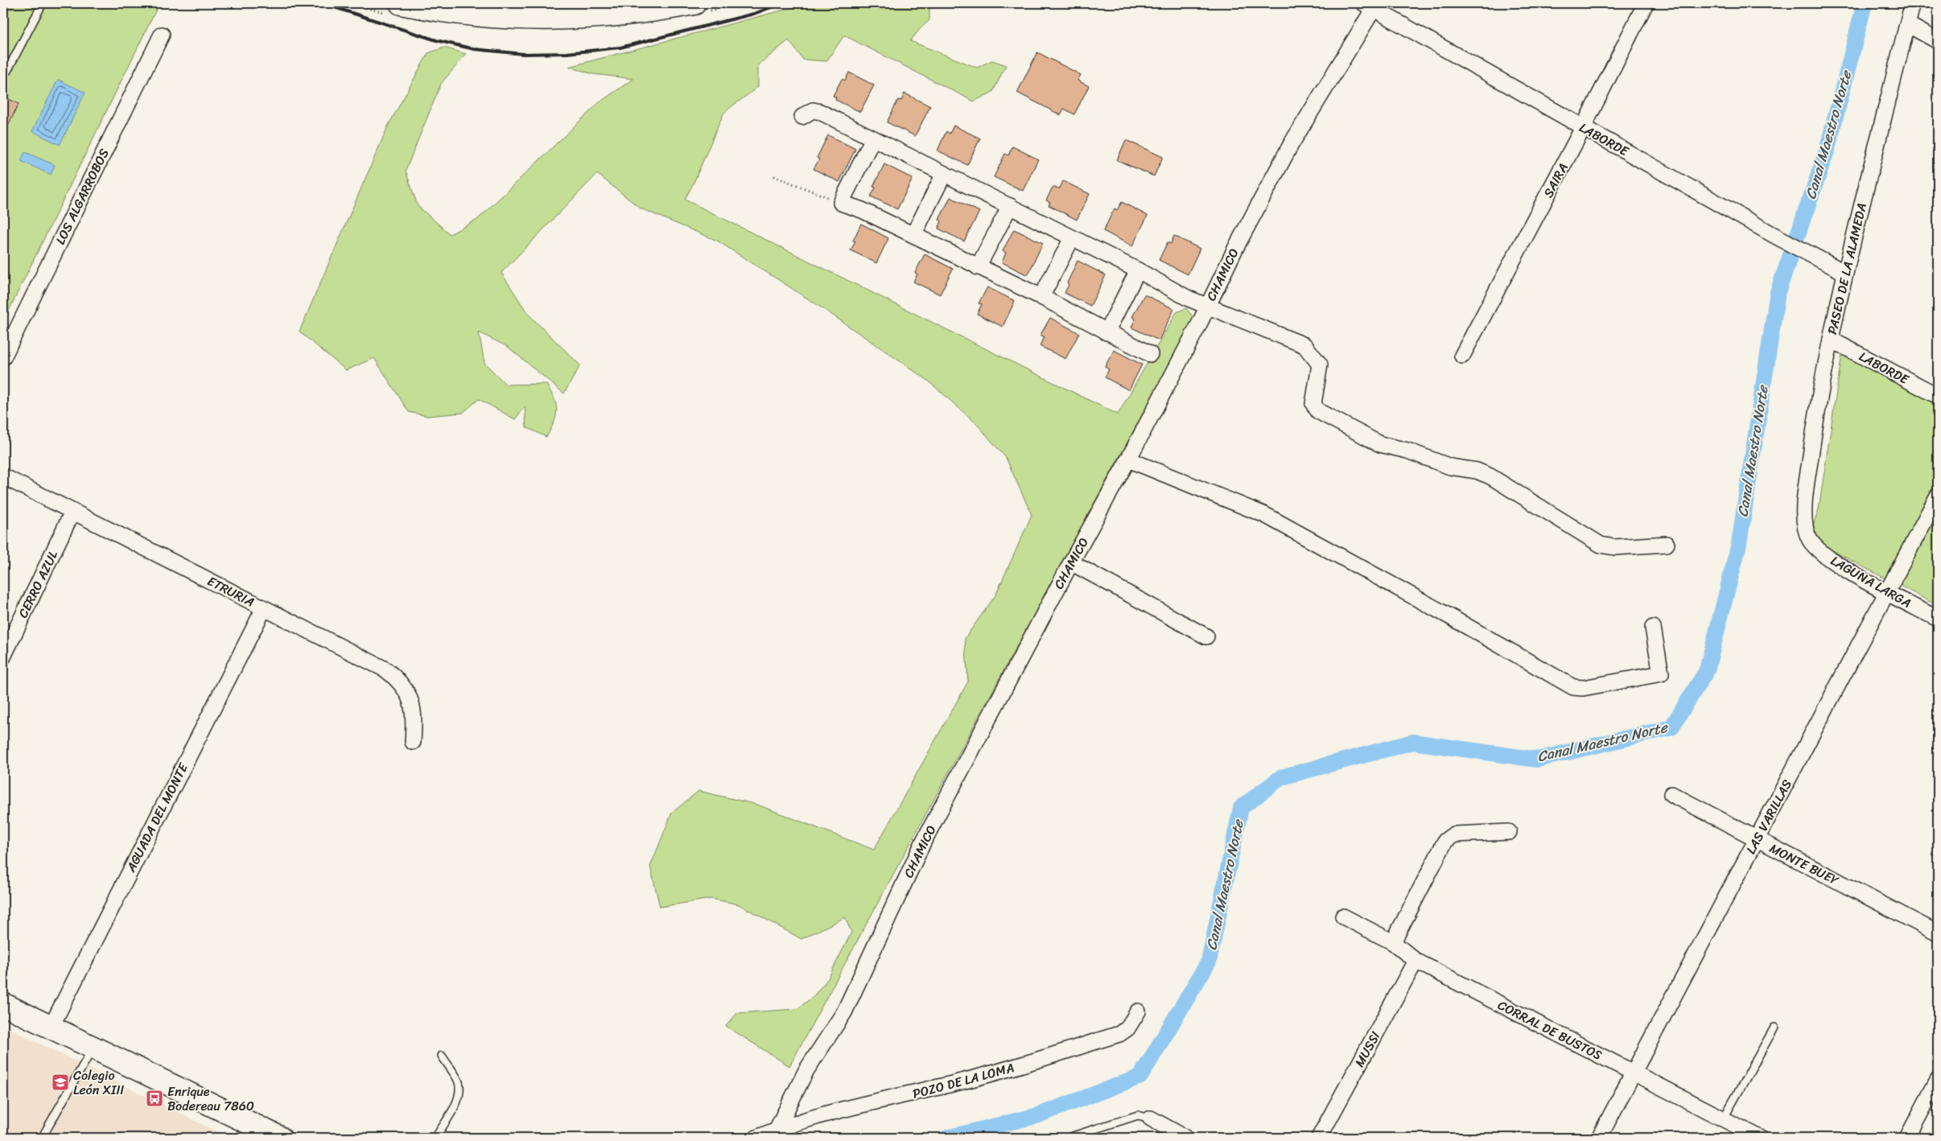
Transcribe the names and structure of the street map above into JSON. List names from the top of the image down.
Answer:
{
  "streets": {
    "street": [
      "LABORDE",
      "SAIRA",
      "LOS ALGARROBOS",
      "PASEO DE LA ALAMEDA",
      "CHAMICO",
      "LAGUNA LARGA",
      "CERRO AZUL",
      "ETRURIA",
      "LAS VARILLAS",
      "AGUADA DEL MONTE",
      "MONTE BUEY",
      "CORRAL DE BUSTOS",
      "MUSSI",
      "POZO DE LA LOMA"
    ]
  },
  "crossings": [
    ["LABORDE", "SAIRA"],
    ["LABORDE", "PASEO DE LA ALAMEDA"],
    ["LABORDE", "CHAMICO"],
    ["PASEO DE LA ALAMEDA", "LAGUNA LARGA"],
    ["CHAMICO", "POZO DE LA LOMA"],
    ["LAGUNA LARGA", "LAS VARILLAS"],
    ["CERRO AZUL", "ETRURIA"],
    ["ETRURIA", "AGUADA DEL MONTE"],
    ["LAS VARILLAS", "MONTE BUEY"],
    ["LAS VARILLAS", "CORRAL DE BUSTOS"],
    ["CORRAL DE BUSTOS", "MUSSI"]
  ],
  "water": ["Canal Maestro Norte"],
  "places": {
    "school or university": ["Colegio León XIII"],
    "bus stop": ["Enrique Bodereau 7860"]
  }
}
